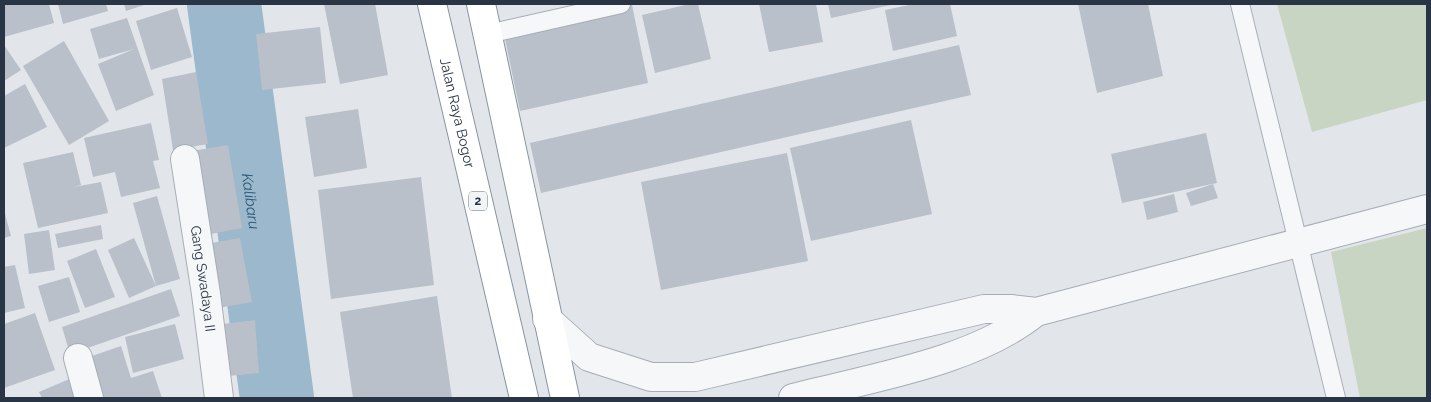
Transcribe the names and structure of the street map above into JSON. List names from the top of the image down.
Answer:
{
  "streets": {
    "highway": ["Jalan Raya Bogor", "2"],
    "street": ["Gang Swadaya II"]
  },
  "water": ["Kalibaru"]
}
